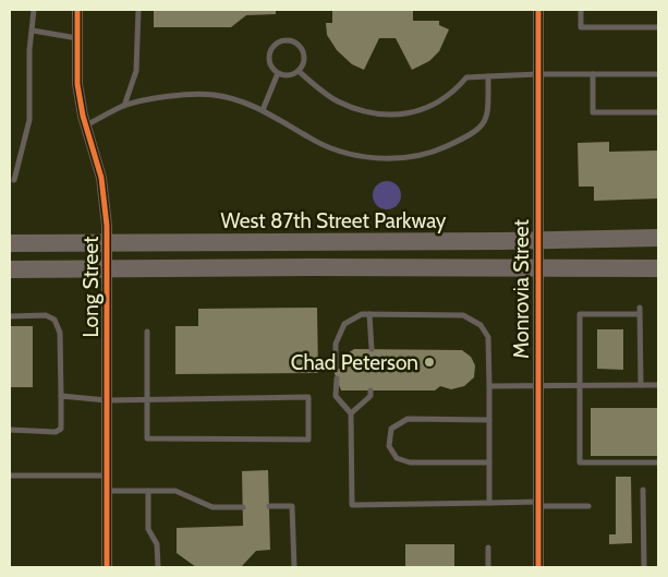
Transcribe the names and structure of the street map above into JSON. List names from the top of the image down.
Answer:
{
  "streets": {
    "main road": ["West 87th Street Parkway"],
    "street": ["Long Street", "Monrovia Street"]
  },
  "crossings": [
    ["West 87th Street Parkway", "Long Street"],
    ["West 87th Street Parkway", "Monrovia Street"]
  ],
  "places": ["Chad Peterson"]
}
